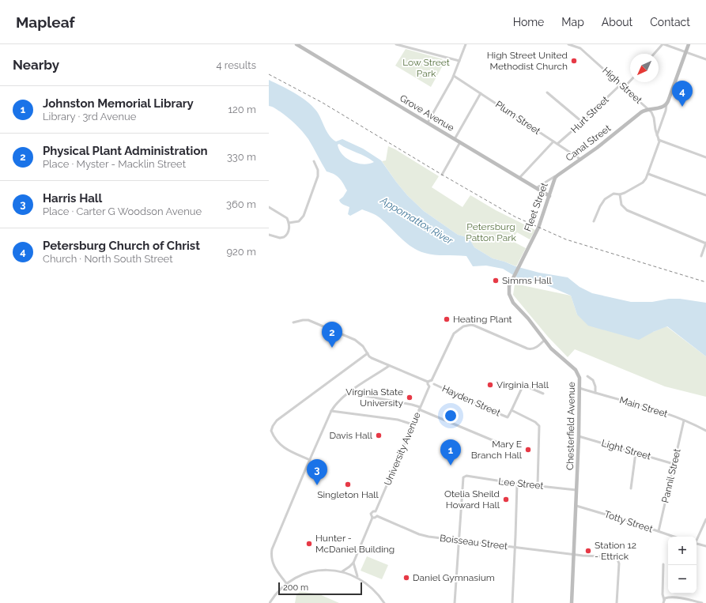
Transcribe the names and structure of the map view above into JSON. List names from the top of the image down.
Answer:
{
  "streets": {
    "main road": [
      "Grove Avenue",
      "Canal Street",
      "Fleet Street",
      "Chesterfield Avenue"
    ],
    "street": [
      "High Street",
      "Hurt Street",
      "Plum Street",
      "Hayden Street",
      "Main Street",
      "University Avenue",
      "Light Street",
      "Pannil Street",
      "Lee Street",
      "Totty Street",
      "Boisseau Street"
    ]
  },
  "crossings": [
    ["High Street", "Hurt Street"],
    ["High Street", "Canal Street"],
    ["Grove Avenue", "Canal Street"],
    ["Grove Avenue", "Fleet Street"],
    ["Hurt Street", "Plum Street"],
    ["Plum Street", "Canal Street"],
    ["Canal Street", "Fleet Street"],
    ["Fleet Street", "Chesterfield Avenue"],
    ["Hayden Street", "University Avenue"],
    ["Hayden Street", "Lee Street"],
    ["Main Street", "Chesterfield Avenue"],
    ["Main Street", "Pannil Street"],
    ["Chesterfield Avenue", "Light Street"],
    ["Chesterfield Avenue", "Lee Street"],
    ["Chesterfield Avenue", "Totty Street"],
    ["Chesterfield Avenue", "Boisseau Street"],
    ["University Avenue", "Boisseau Street"],
    ["Light Street", "Pannil Street"],
    ["Pannil Street", "Totty Street"],
    ["Lee Street", "Boisseau Street"]
  ],
  "water": ["Appomattox River"],
  "parks": ["Low Street Park", "Petersburg Patton Park"],
  "places": [
    "High Street United Methodist Church",
    "Simms Hall",
    "Heating Plant",
    "Virginia Hall",
    "Virginia State University",
    "Davis Hall",
    "Mary E Branch Hall",
    "Singleton Hall",
    "Otelia Sheild Howard Hall",
    "Hunter - McDaniel Building",
    "Station 12 - Ettrick",
    "Daniel Gymnasium"
  ],
  "scale_bar": "200 m",
  "north": "bottom left",
  "page": {
    "header": "Mapleaf",
    "nav": [
      "Home",
      "Map",
      "About",
      "Contact"
    ],
    "heading": ["Nearby", "4 results"],
    "pins": [
      "4",
      "2",
      "1",
      "3"
    ],
    "list": [
      {
        "mark": "1",
        "name": "Johnston Memorial Library",
        "note": "Library · 3rd Avenue",
        "value": "120 m"
      },
      {
        "mark": "2",
        "name": "Physical Plant Administration",
        "note": "Place · Myster - Macklin Street",
        "value": "330 m"
      },
      {
        "mark": "3",
        "name": "Harris Hall",
        "note": "Place · Carter G Woodson Avenue",
        "value": "360 m"
      },
      {
        "mark": "4",
        "name": "Petersburg Church of Christ",
        "note": "Church · North South Street",
        "value": "920 m"
      }
    ],
    "map_buttons": ["+", "−"],
    "scale": "200 m"
  }
}
